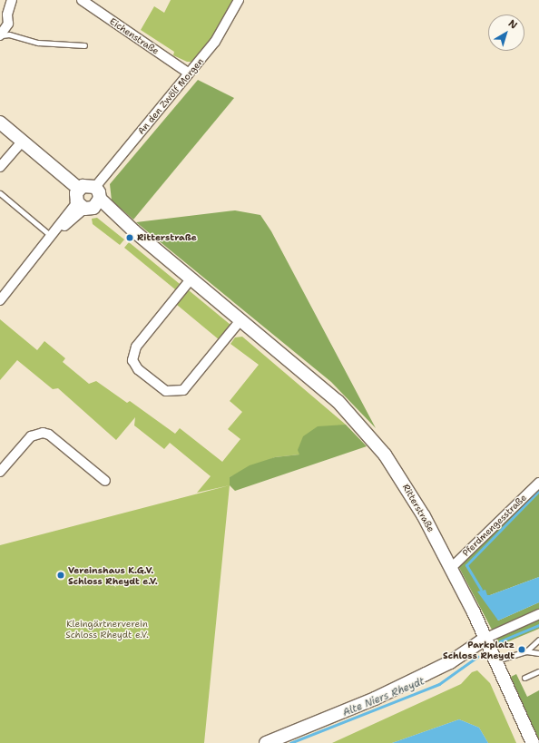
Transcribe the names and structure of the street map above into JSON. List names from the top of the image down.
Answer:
{
  "streets": {
    "main road": ["Ritterstraße"],
    "street": ["Eichenstraße", "An den Zwölf Morgen", "Pferdmengesstraße"]
  },
  "crossings": [
    ["Eichenstraße", "An den Zwölf Morgen"],
    ["An den Zwölf Morgen", "Ritterstraße"],
    ["Ritterstraße", "Pferdmengesstraße"]
  ],
  "water": ["Alte Niers Rheydt"],
  "parks": ["Kleingärtnerverein Schloss Rheydt e.V."],
  "places": ["Ritterstraße", "Vereinshaus K.G.V. Schloss Rheydt e.V.", "Parkplatz Schloss Rheydt"],
  "north": "top right"
}
